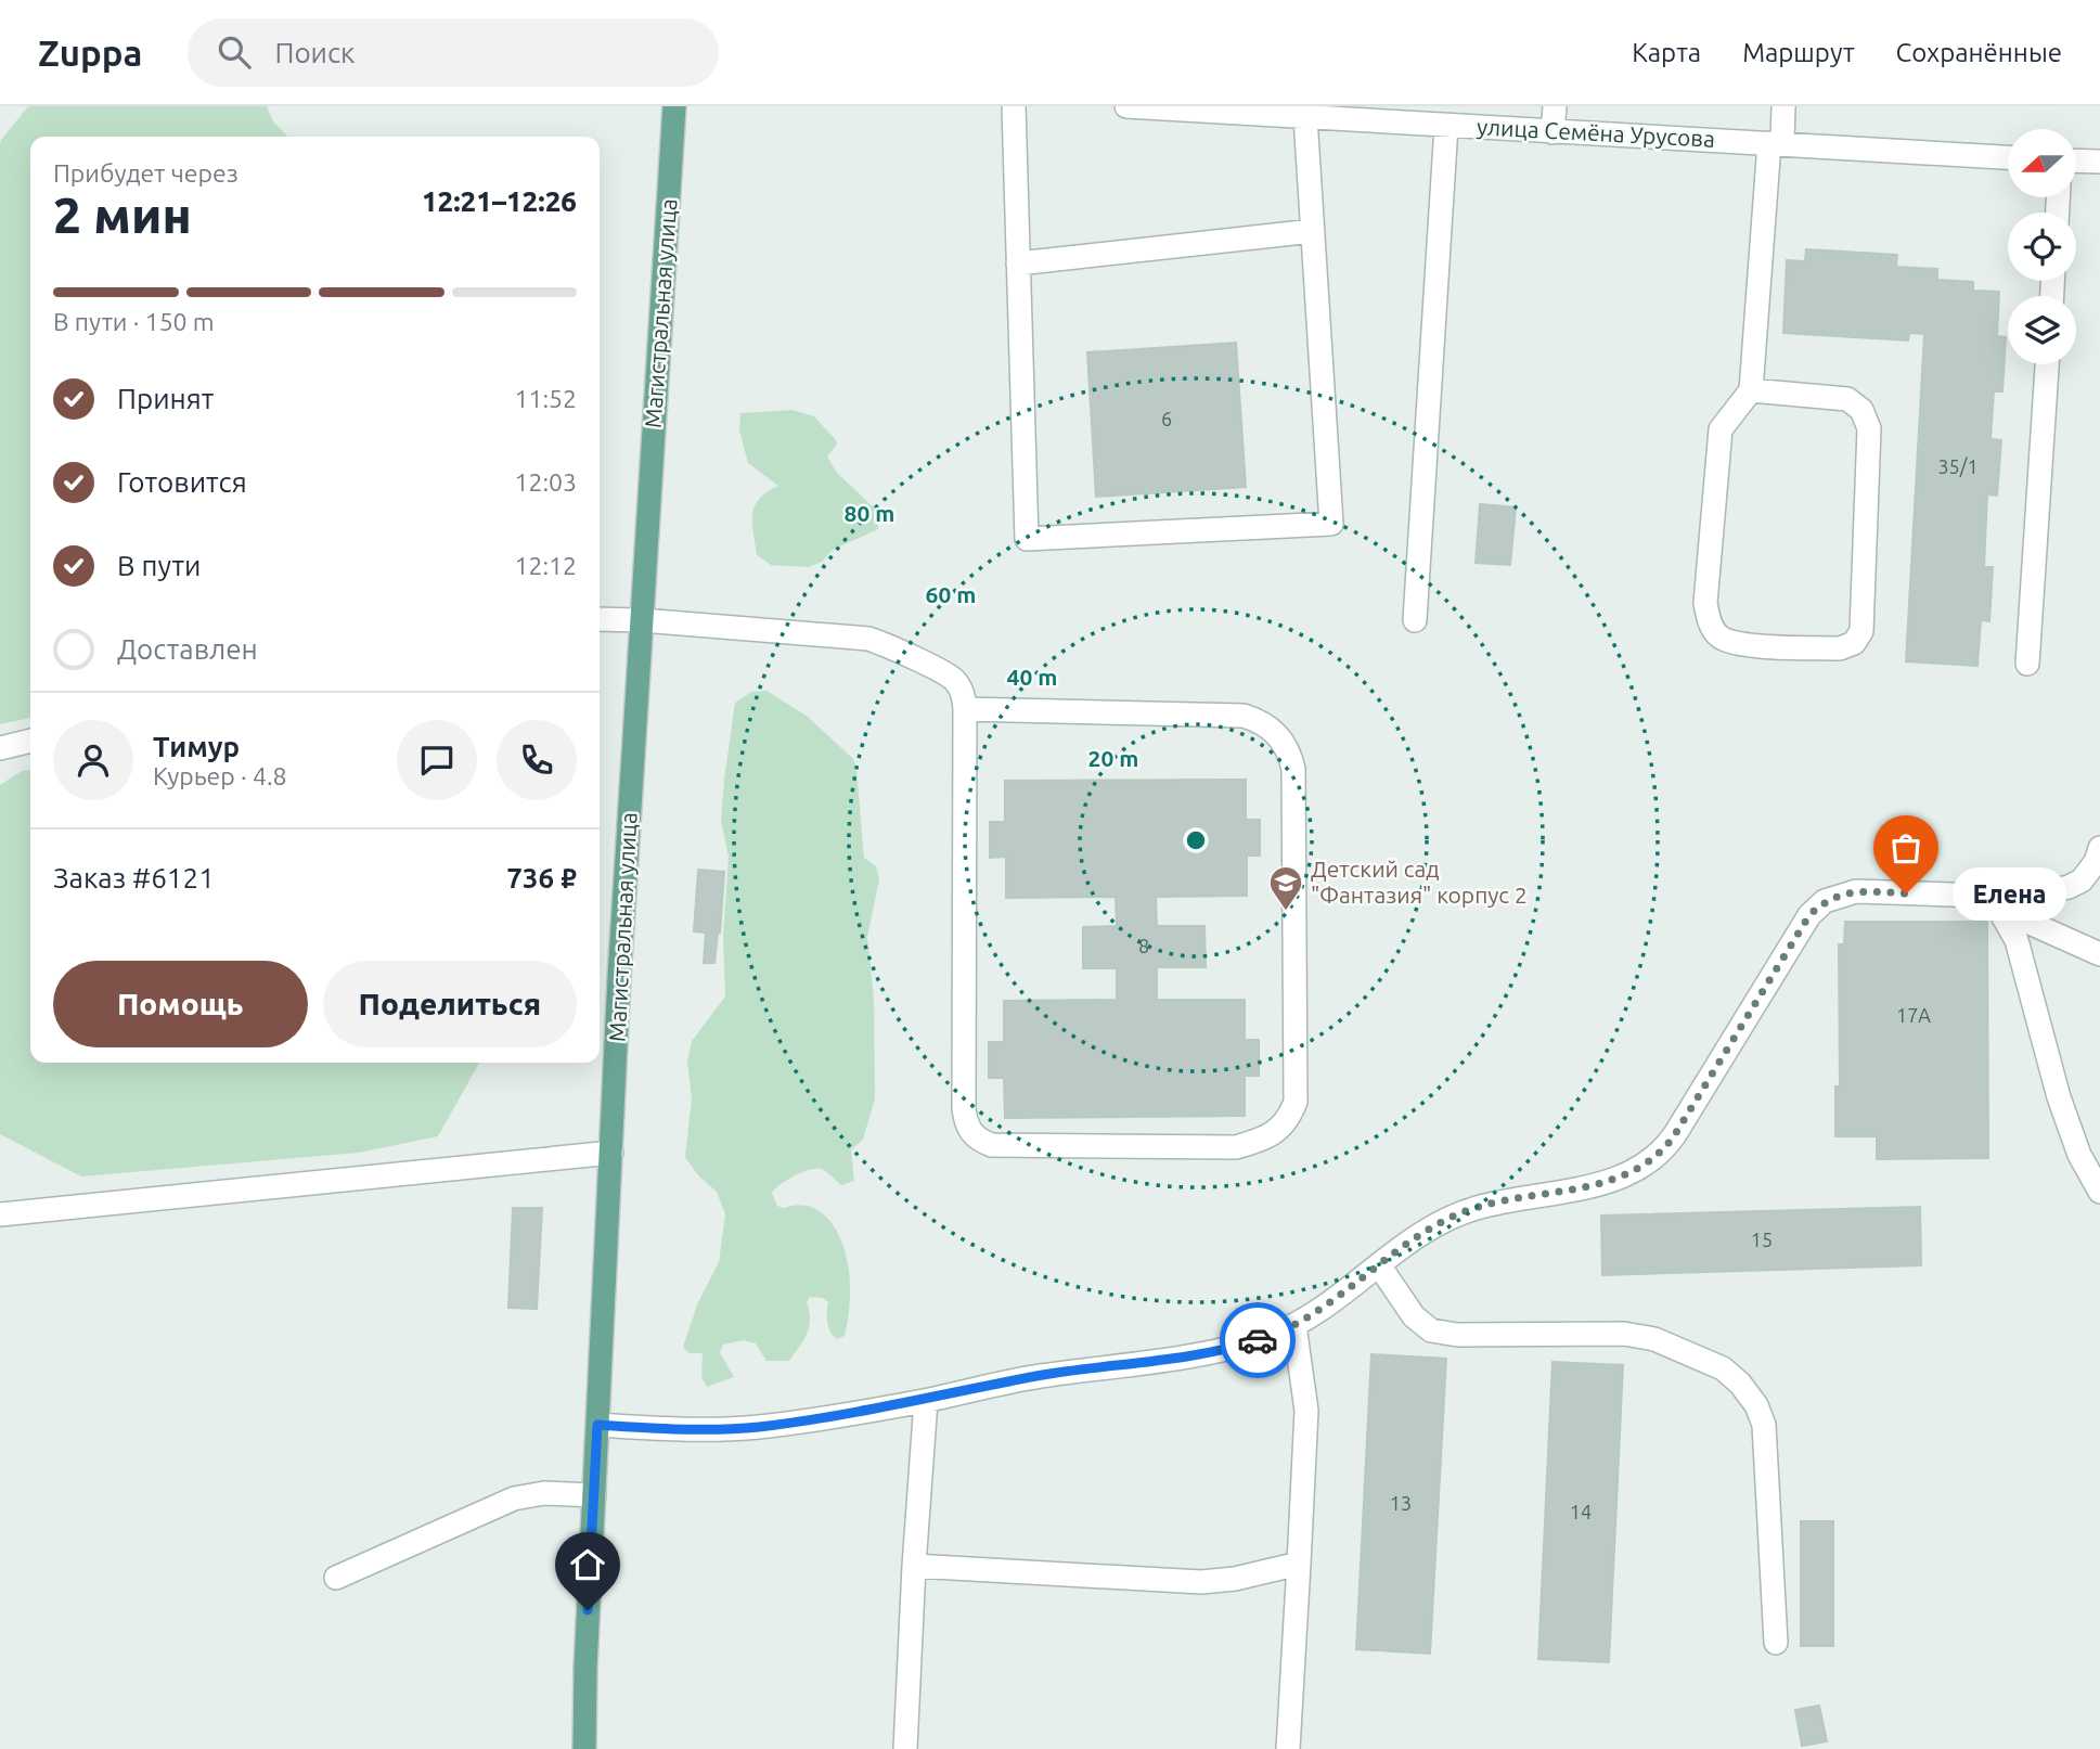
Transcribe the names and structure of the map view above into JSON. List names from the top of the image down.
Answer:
{
  "streets": {
    "main road": ["Магистральная улица"],
    "street": ["улица Семёна Урусова"]
  },
  "places": {
    "other": ["Елена"],
    "school or university": ["Детский сад \"Фантазия\" корпус 2"]
  },
  "house_numbers": [
    "6",
    "35/1",
    "8",
    "17А",
    "15",
    "13",
    "14"
  ],
  "north": "left",
  "page": {
    "header": "Zuppa",
    "search": "Поиск",
    "nav": ["Карта", "Маршрут", "Сохранённые"],
    "heading": ["2 мин", "Прибудет через", "12:21–12:26"],
    "panel": [
      "Тимур",
      "Курьер · 4.8",
      "Заказ #6121",
      "736 ₽"
    ],
    "bar": "В пути · 150 m",
    "list": [
      ["Принят", "11:52"],
      ["Готовится", "12:03"],
      ["В пути", "12:12"],
      "Доставлен"
    ],
    "bubble": "Елена",
    "buttons": ["Помощь", "Поделиться"]
  },
  "rings": [
    "80 m",
    "60 m",
    "40 m",
    "20 m"
  ]
}
